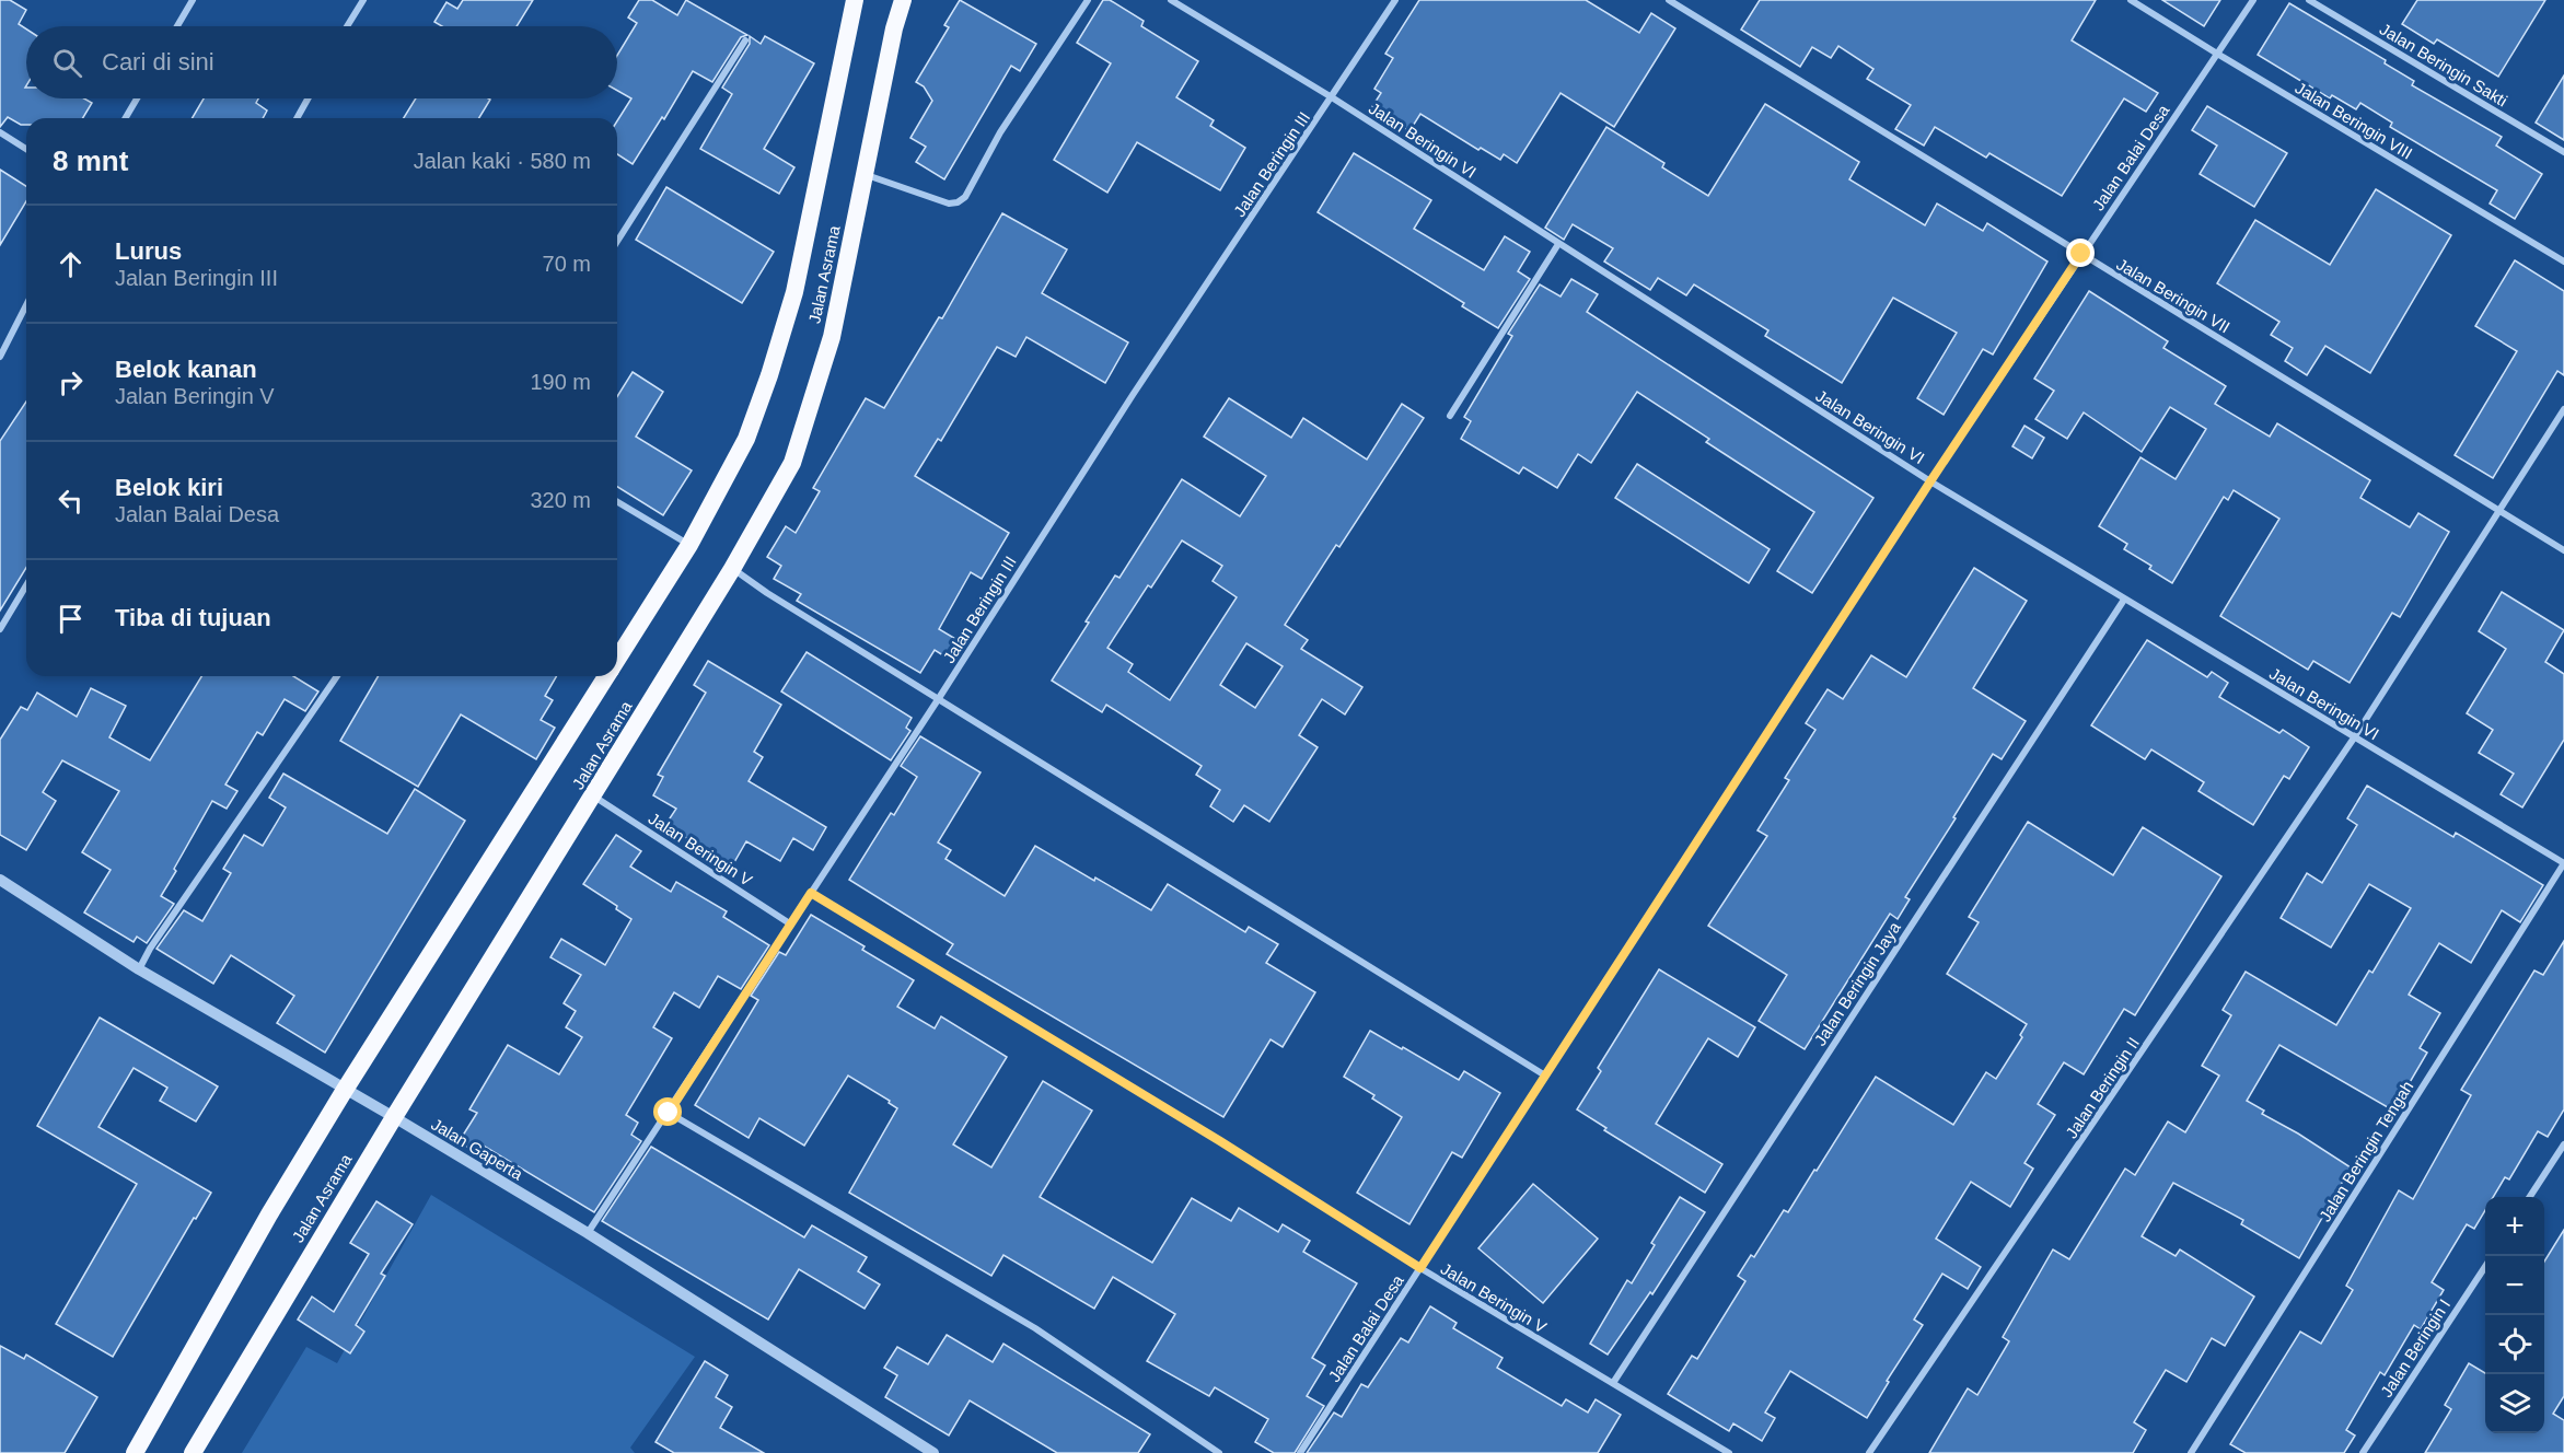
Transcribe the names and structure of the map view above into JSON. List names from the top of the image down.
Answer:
{
  "streets": {
    "highway": ["Jalan Asrama"],
    "street": [
      "Jalan Beringin Sakti",
      "Jalan Beringin VIII",
      "Jalan Beringin VI",
      "Jalan Balai Desa",
      "Jalan Beringin III",
      "Jalan Beringin VII",
      "Jalan Beringin V",
      "Jalan Beringin Jaya",
      "Jalan Beringin II",
      "Jalan Gaperta",
      "Jalan Beringin Tengah",
      "Jalan Beringin I"
    ]
  },
  "crossings": [
    ["Jalan Beringin VIII", "Jalan Balai Desa"],
    ["Jalan Beringin VI", "Jalan Balai Desa"],
    ["Jalan Beringin VI", "Jalan Beringin III"],
    ["Jalan Beringin VI", "Jalan Beringin Jaya"],
    ["Jalan Beringin VI", "Jalan Beringin II"],
    ["Jalan Beringin VI", "Jalan Beringin Tengah"],
    ["Jalan Balai Desa", "Jalan Beringin VII"],
    ["Jalan Balai Desa", "Jalan Beringin V"],
    ["Jalan Beringin III", "Jalan Beringin V"],
    ["Jalan Beringin III", "Jalan Gaperta"],
    ["Jalan Asrama", "Jalan Beringin V"],
    ["Jalan Asrama", "Jalan Gaperta"],
    ["Jalan Beringin VII", "Jalan Beringin II"],
    ["Jalan Beringin V", "Jalan Beringin Jaya"]
  ],
  "page": {
    "search": "Cari di sini",
    "heading": ["8 mnt", "Jalan kaki · 580 m"],
    "list": [
      ["Lurus", "Jalan Beringin III", "70 m"],
      ["Belok kanan", "Jalan Beringin V", "190 m"],
      ["Belok kiri", "Jalan Balai Desa", "320 m"],
      "Tiba di tujuan"
    ],
    "map_buttons": ["+", "−"]
  }
}
